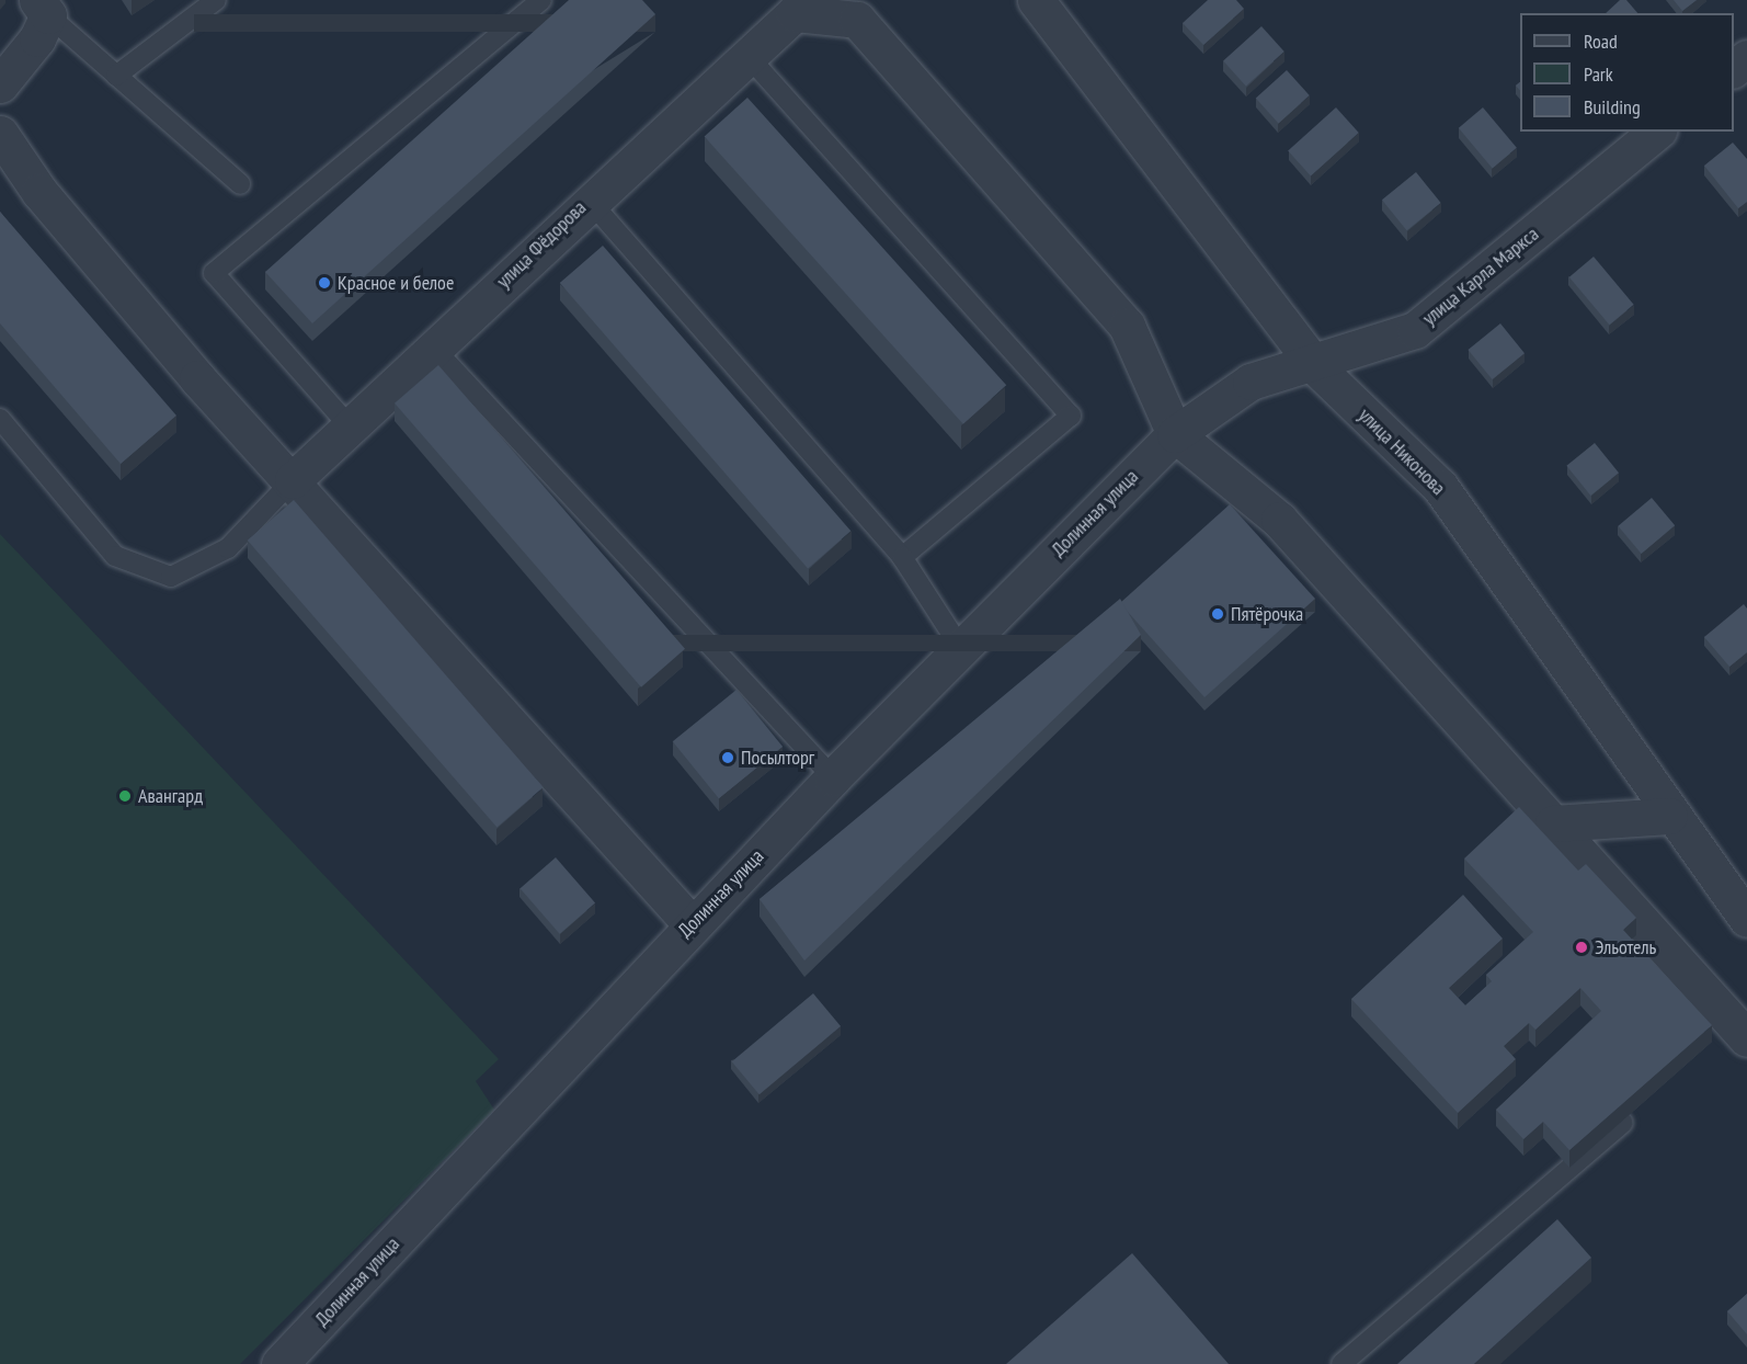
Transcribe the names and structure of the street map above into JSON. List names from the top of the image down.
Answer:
{
  "streets": {
    "street": [
      "улица Фёдорова",
      "улица Карла Маркса",
      "улица Никонова",
      "Долинная улица"
    ]
  },
  "crossings": [
    ["улица Карла Маркса", "улица Никонова"],
    ["улица Карла Маркса", "Долинная улица"]
  ],
  "places": [
    "Красное и белое",
    "Пятёрочка",
    "Посылторг",
    "Авангард",
    "Эльотель"
  ],
  "legend": ["Road", "Park", "Building"]
}
